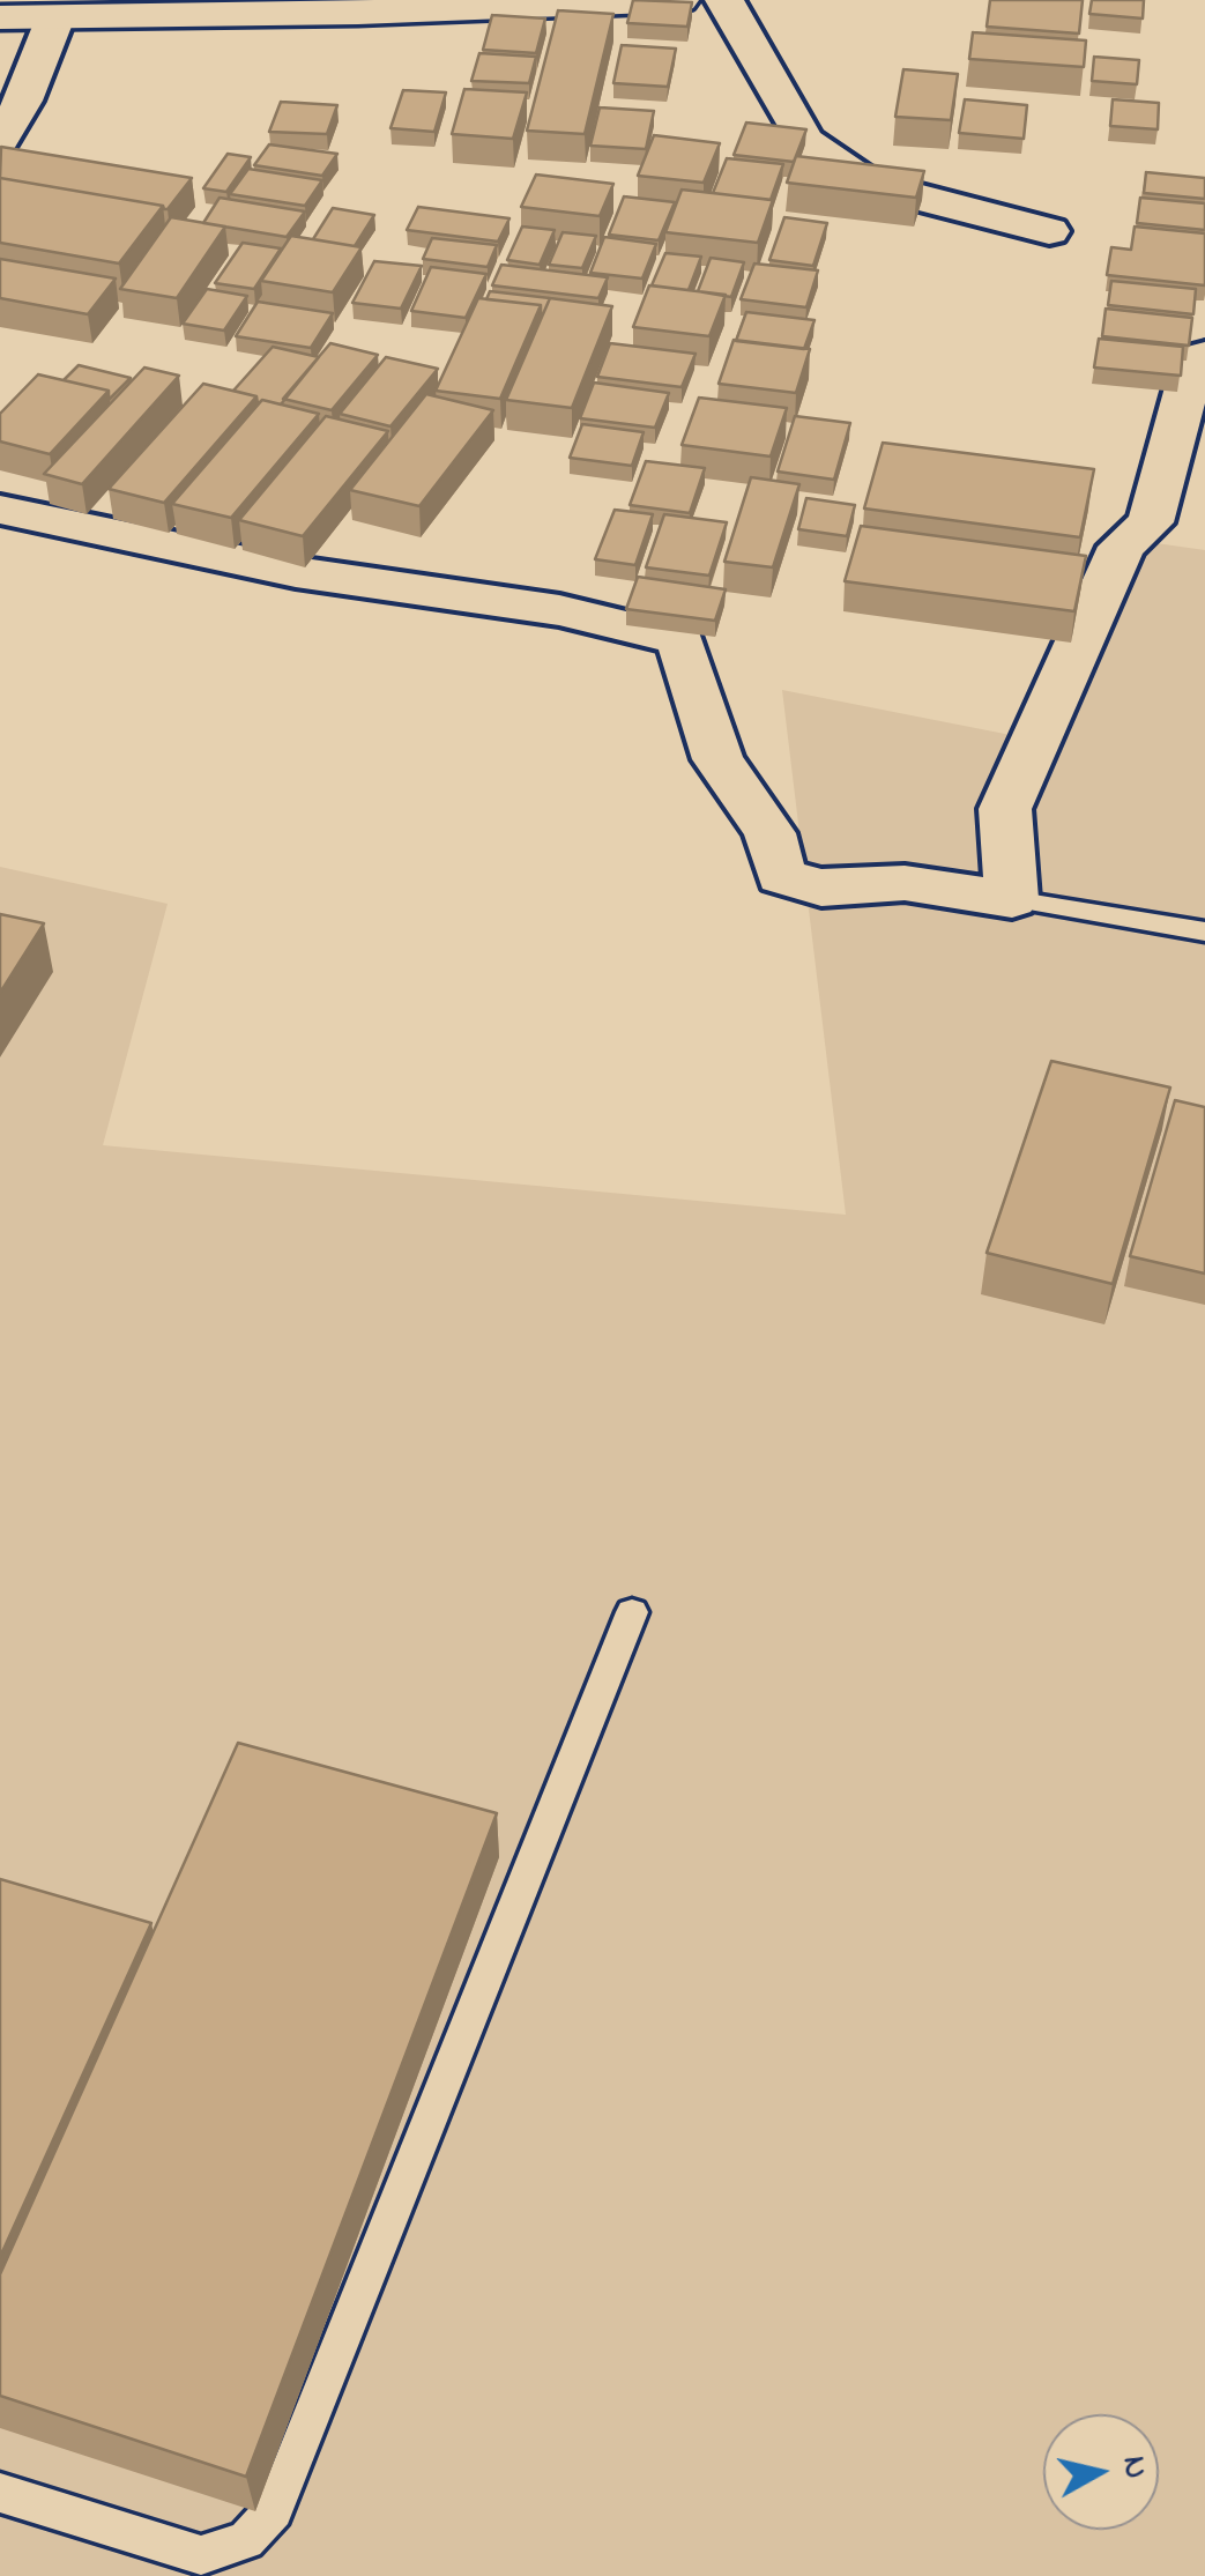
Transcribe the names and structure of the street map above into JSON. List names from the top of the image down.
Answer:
{
  "north": "right"
}
